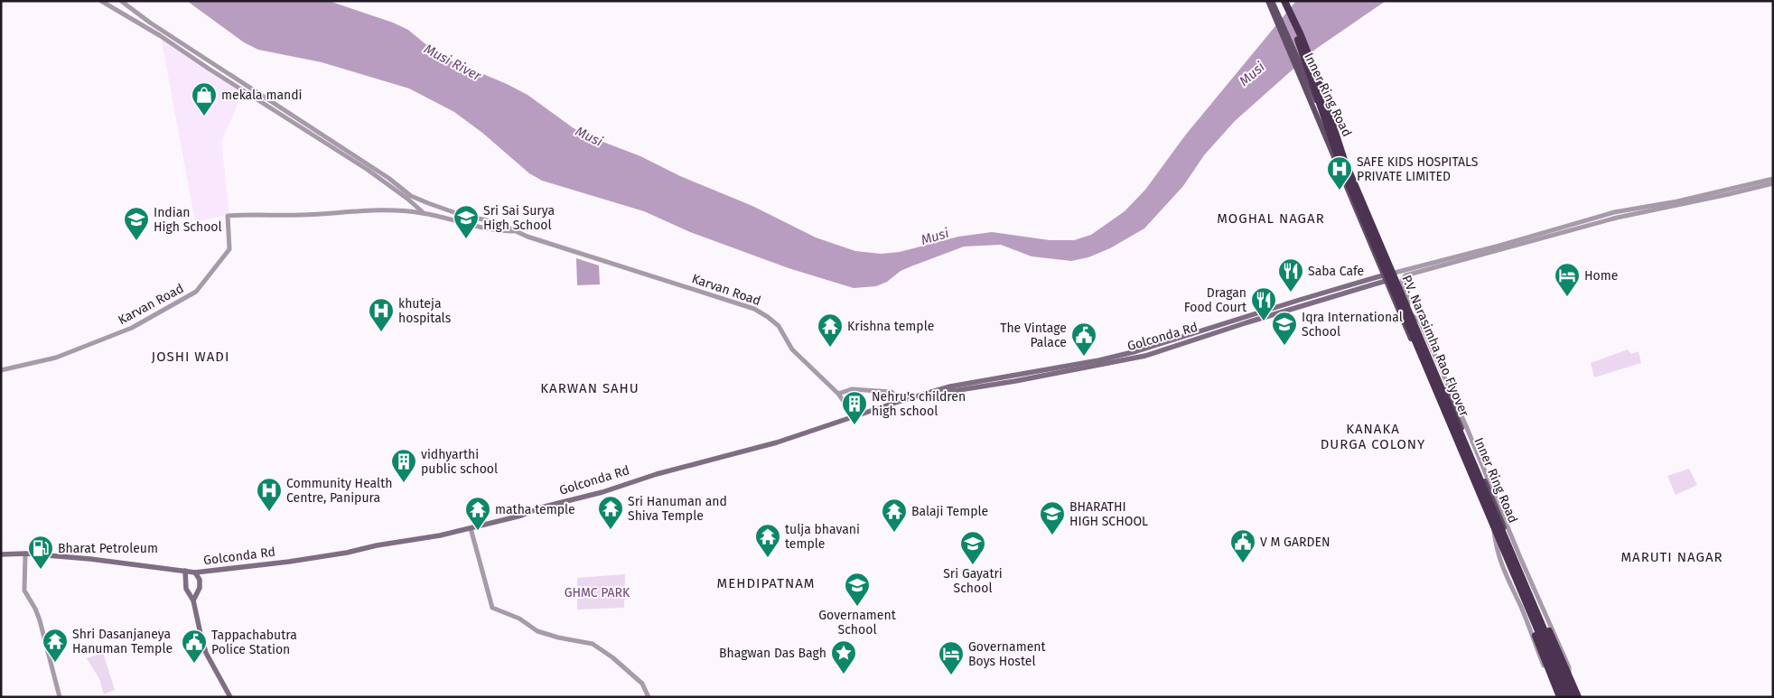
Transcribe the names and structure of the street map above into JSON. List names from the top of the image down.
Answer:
{
  "streets": {
    "highway": ["P.V. Narasimha Rao Flyover"],
    "main road": ["Inner Ring Road", "Golconda Rd"],
    "street": ["Karvan Road"]
  },
  "crossings": [
    ["Inner Ring Road", "Golconda Rd"],
    ["Inner Ring Road", "P.V. Narasimha Rao Flyover"],
    ["Karvan Road", "Golconda Rd"]
  ],
  "districts": [
    "MOGHAL NAGAR",
    "JOSHI WADI",
    "KARWAN SAHU",
    "KANAKA DURGA COLONY",
    "MARUTI NAGAR",
    "MEHDIPATNAM"
  ],
  "water": ["Musi River", "Musi"],
  "parks": ["GHMC PARK"],
  "places": {
    "shop": ["mekala mandi"],
    "hospital": ["SAFE KIDS HOSPITALS PRIVATE LIMITED", "khuteja hospitals", "Community Health Centre, Panipura"],
    "school or university": [
      "Sri Sai Surya High School",
      "Indian High School",
      "Iqra International School",
      "BHARATHI HIGH SCHOOL",
      "Sri Gayatri School",
      "Governament School"
    ],
    "restaurant": ["Saba Cafe", "Dragan Food Court"],
    "hotel": ["Home", "Governament Boys Hostel"],
    "temple": [
      "Krishna temple",
      "Sri Hanuman and Shiva Temple",
      "matha temple",
      "Balaji Temple",
      "tulja bhavani temple",
      "Shri Dasanjaneya Hanuman Temple"
    ],
    "public building": ["The Vintage Palace", "V M GARDEN", "Tappachabutra Police Station"],
    "building": ["Nehru's children high school", "vidhyarthi public school"],
    "fuel station": ["Bharat Petroleum"],
    "place": ["Bhagwan Das Bagh"]
  }
}
